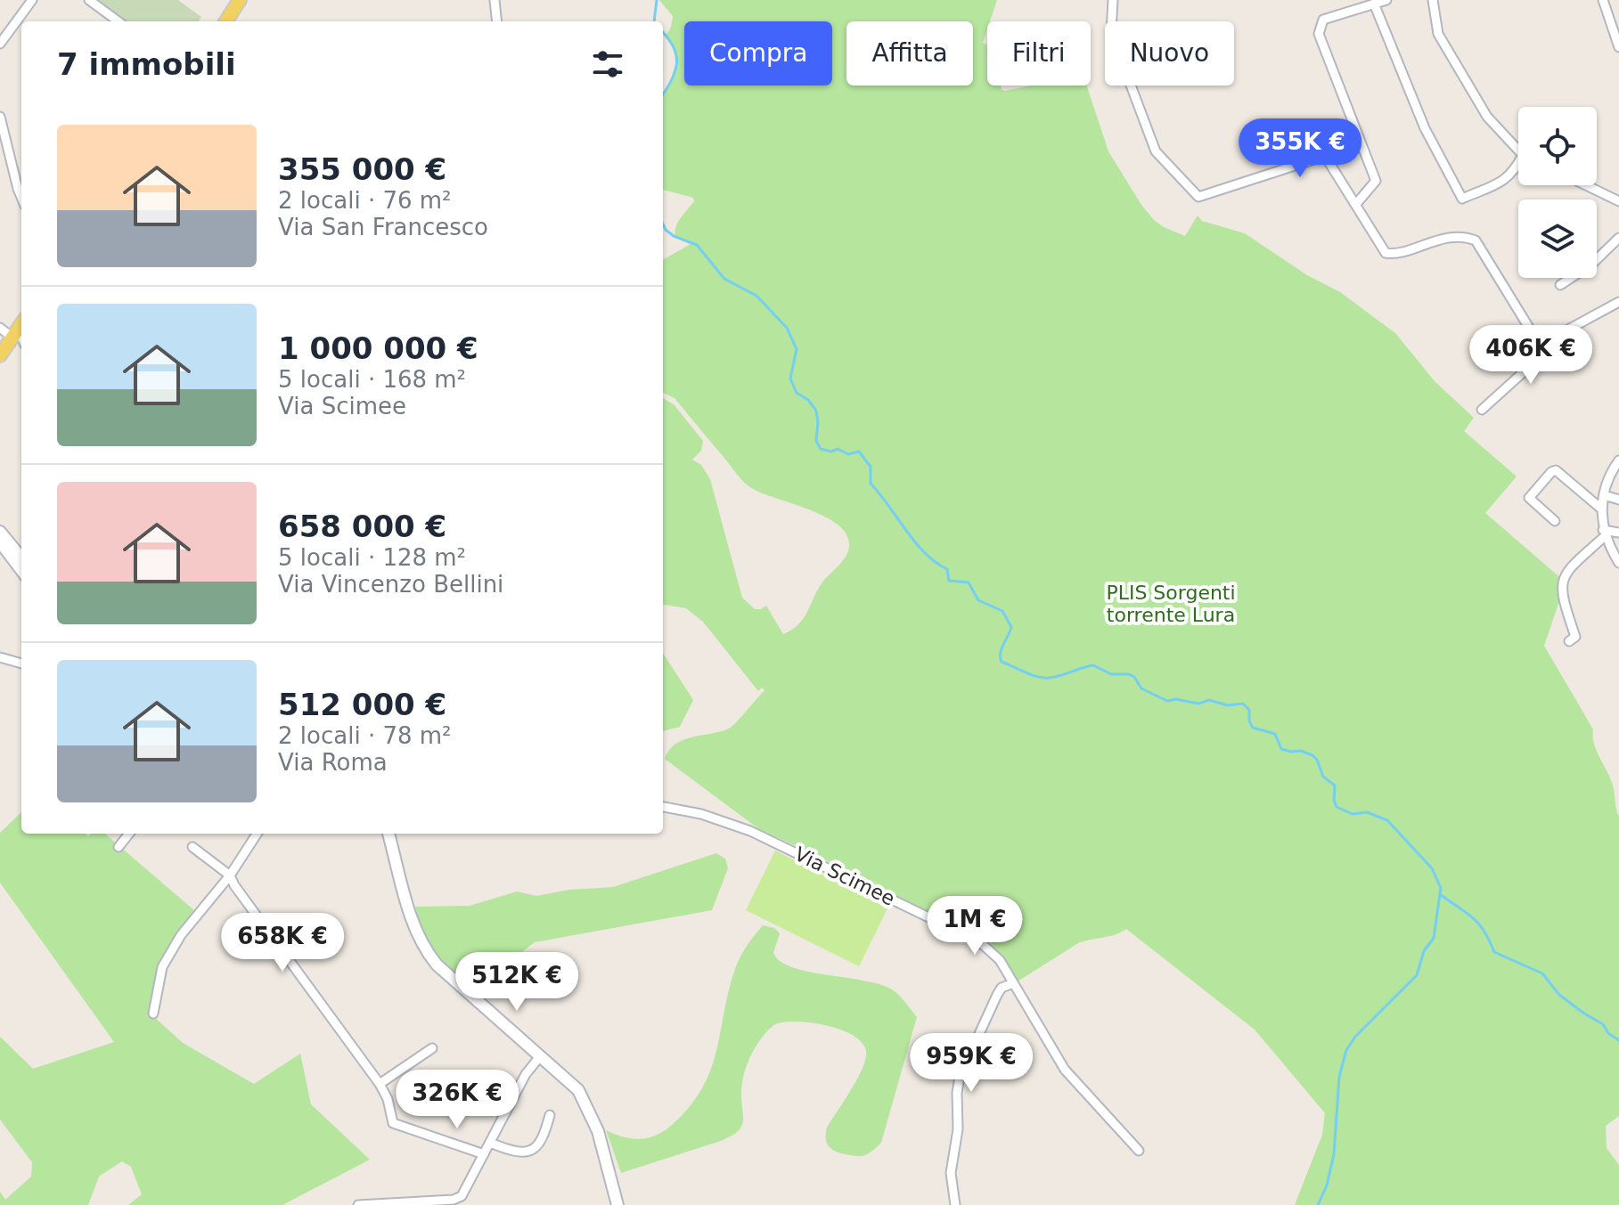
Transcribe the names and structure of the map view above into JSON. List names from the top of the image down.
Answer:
{
  "streets": {
    "street": ["Via Scimee"]
  },
  "parks": ["PLIS Sorgenti torrente Lura"],
  "page": {
    "chip": [
      "Compra",
      "Affitta",
      "Filtri",
      "Nuovo"
    ],
    "heading": "7 immobili",
    "list": [
      {
        "name": "355 000 €",
        "note": "2 locali · 76 m² · Via San Francesco"
      },
      {
        "name": "1 000 000 €",
        "note": "5 locali · 168 m² · Via Scimee"
      },
      {
        "name": "658 000 €",
        "note": "5 locali · 128 m² · Via Vincenzo Bellini"
      },
      {
        "name": "512 000 €",
        "note": "2 locali · 78 m² · Via Roma"
      }
    ],
    "price": [
      "355K €",
      "406K €",
      "1M €",
      "658K €",
      "512K €",
      "959K €",
      "326K €"
    ]
  }
}
